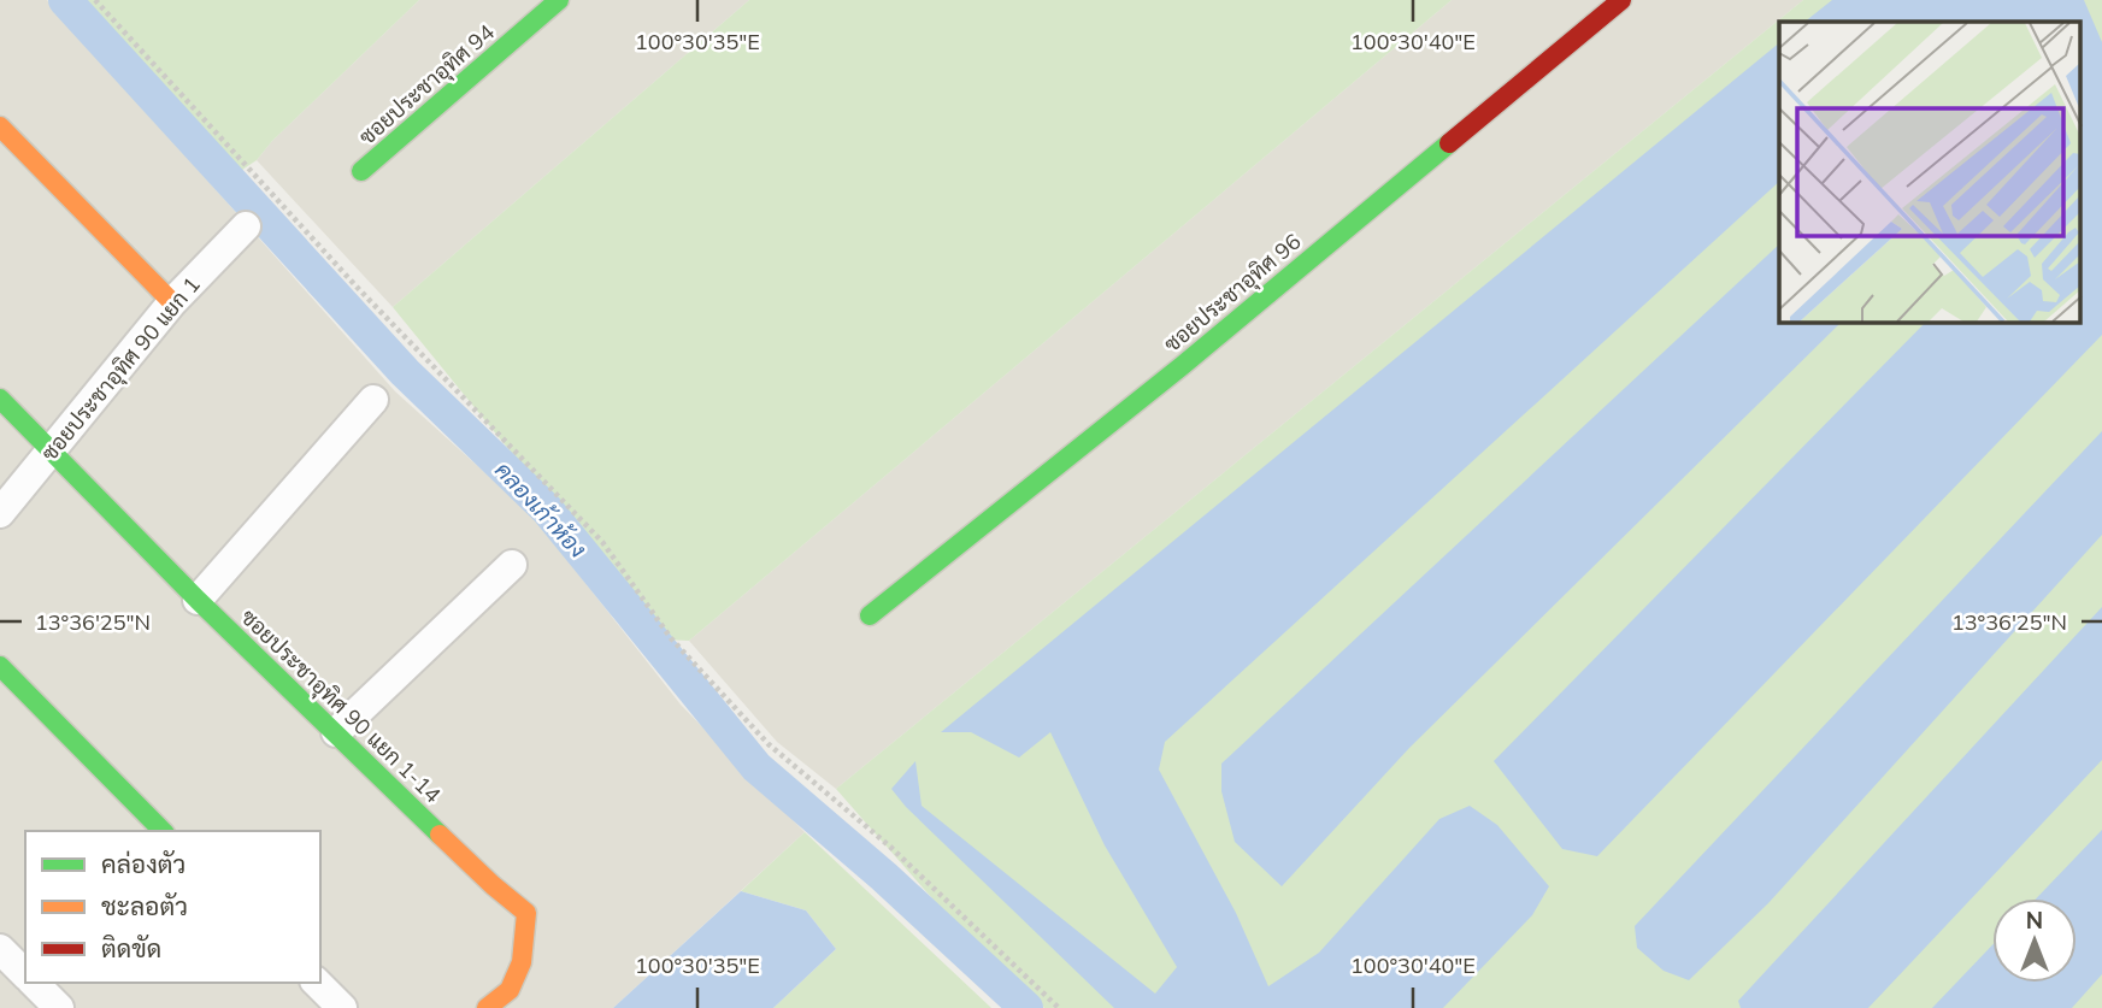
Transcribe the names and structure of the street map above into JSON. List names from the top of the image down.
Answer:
{
  "streets": {
    "street": [
      "ซอยประชาอุทิศ 94",
      "ซอยประชาอุทิศ 96",
      "ซอยประชาอุทิศ 90 แยก 1",
      "ซอยประชาอุทิศ 90 แยก 1-14"
    ]
  },
  "crossings": [
    ["ซอยประชาอุทิศ 90 แยก 1", "ซอยประชาอุทิศ 90 แยก 1-14"]
  ],
  "water": ["คลองเก้าห้อง"],
  "legend": ["คล่องตัว", "ชะลอตัว", "ติดขัด"],
  "north": "top",
  "coordinates": ["100°30'35\"E", "100°30'40\"E", "13°36'25\"N"]
}
